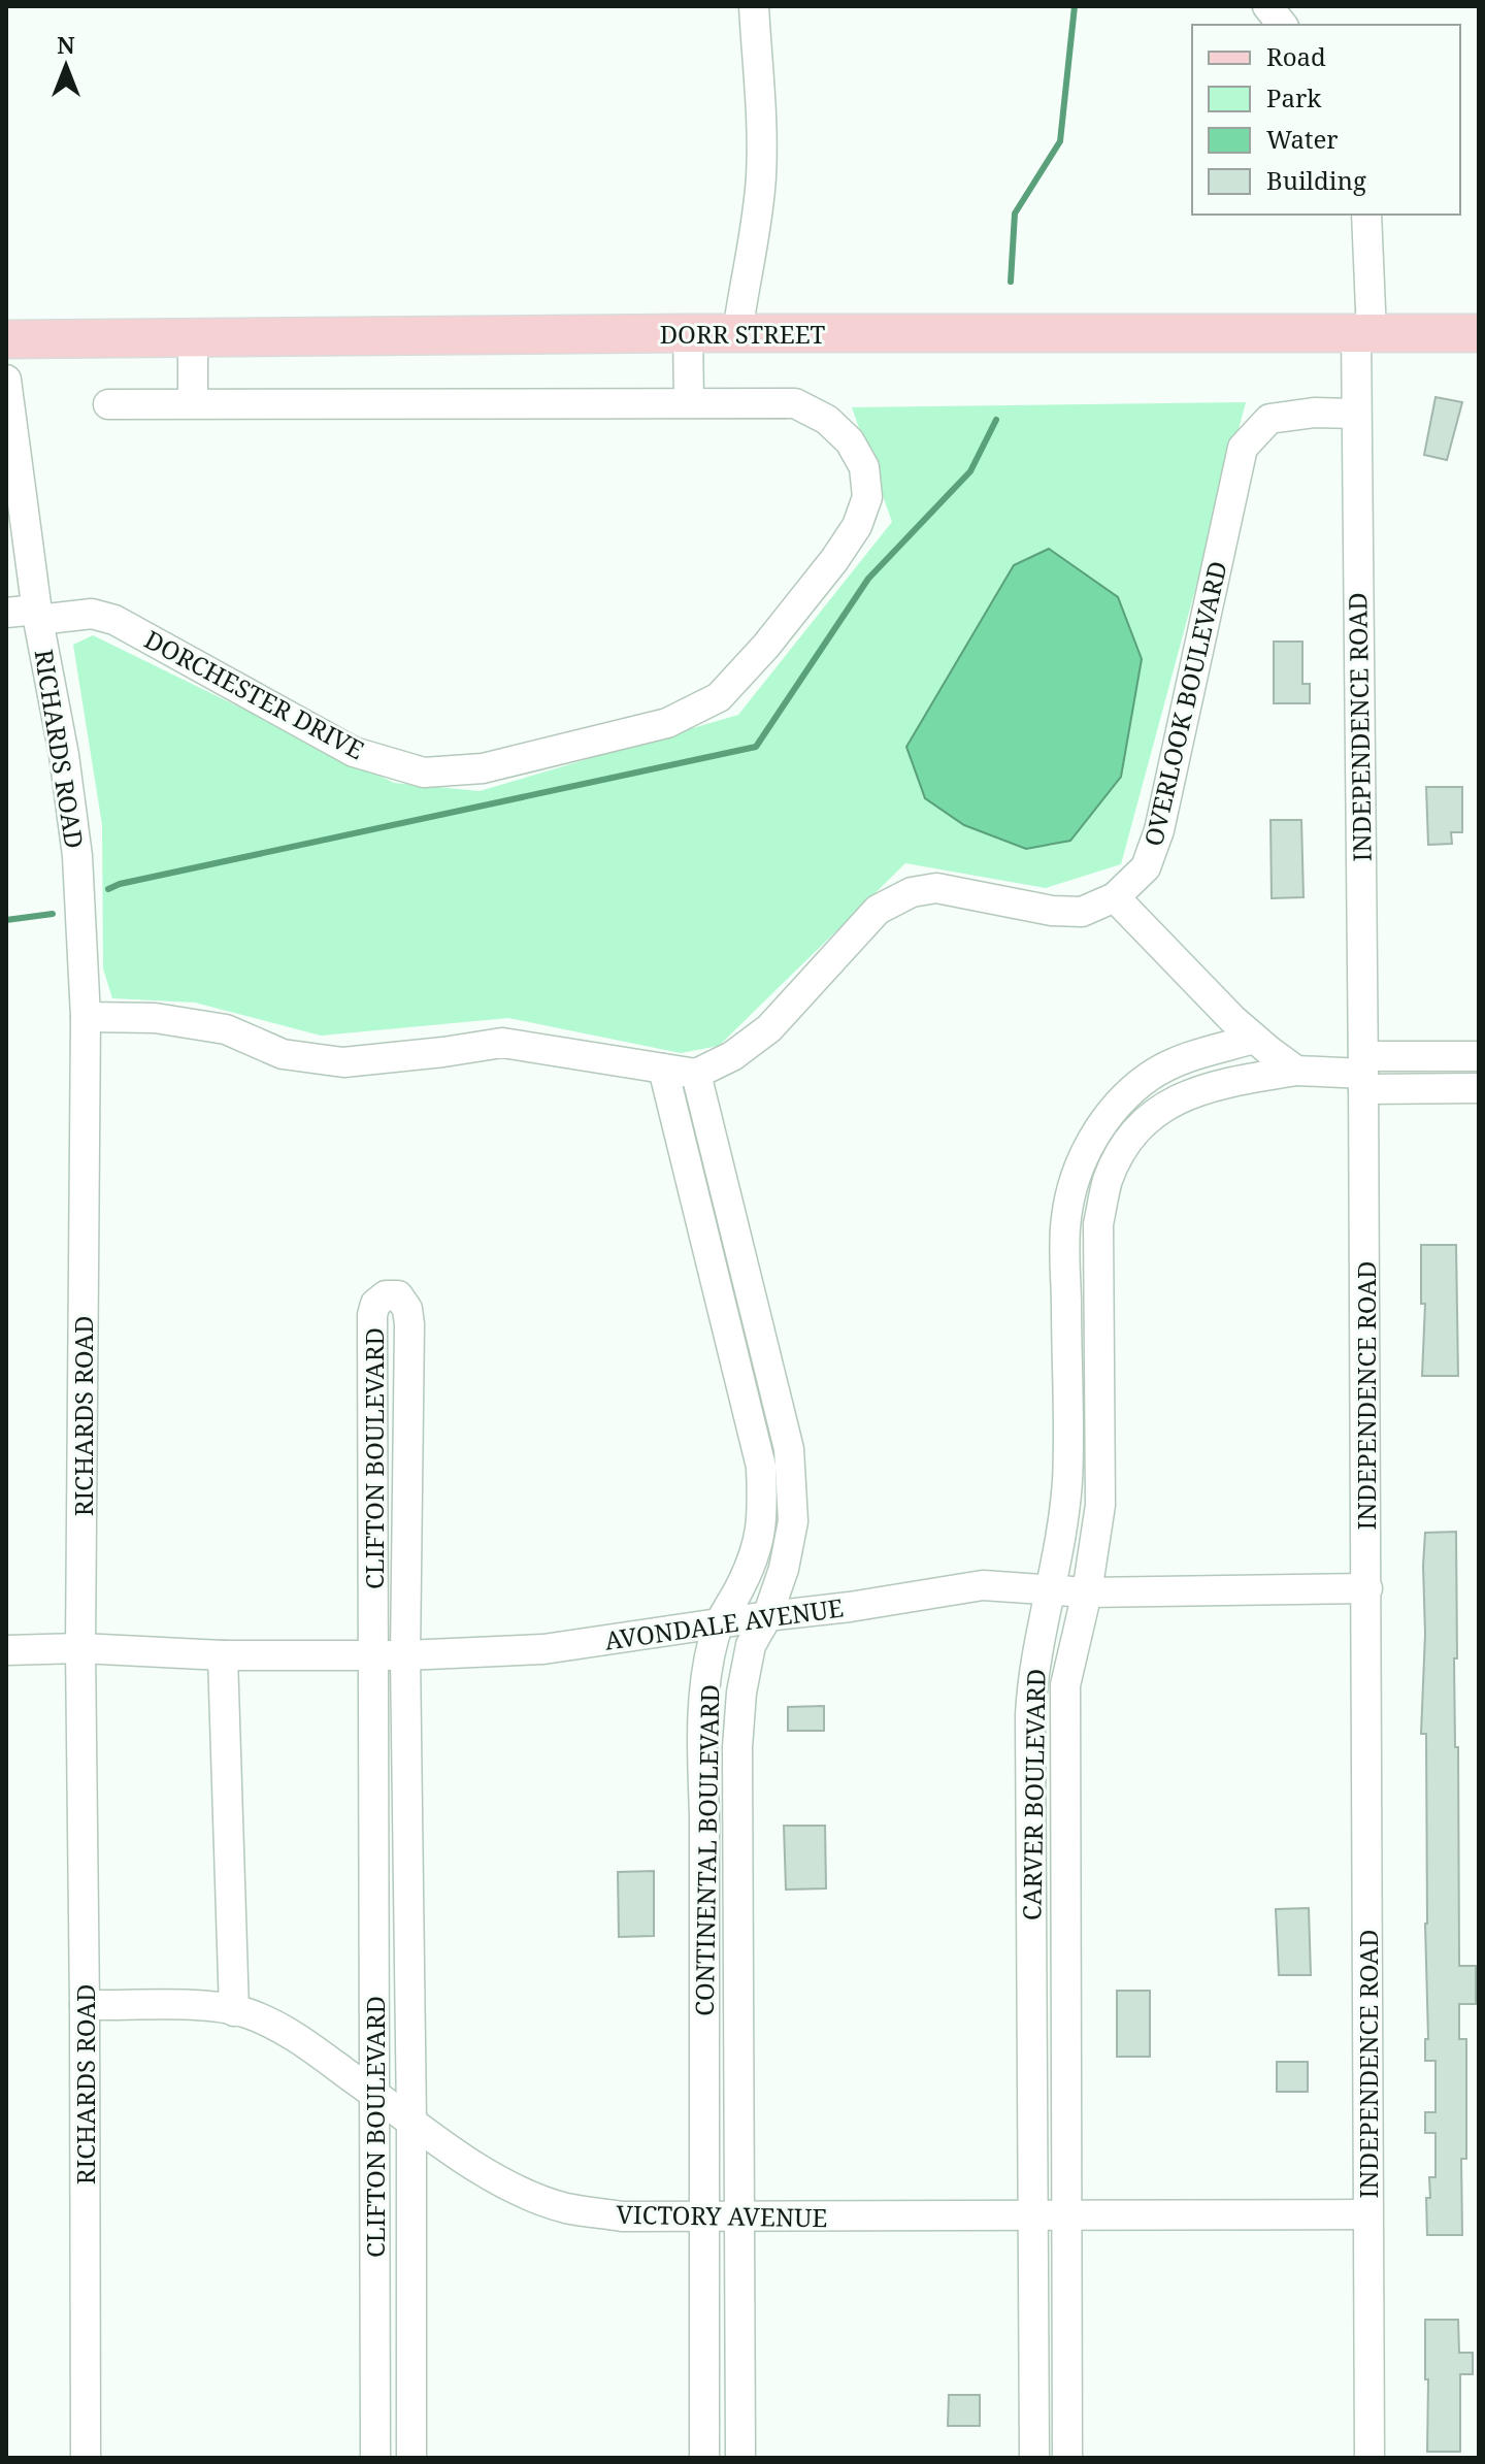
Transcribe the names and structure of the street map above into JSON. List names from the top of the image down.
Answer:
{
  "streets": {
    "main road": ["DORR STREET"],
    "street": [
      "DORCHESTER DRIVE",
      "OVERLOOK BOULEVARD",
      "INDEPENDENCE ROAD",
      "RICHARDS ROAD",
      "CLIFTON BOULEVARD",
      "AVONDALE AVENUE",
      "CARVER BOULEVARD",
      "CONTINENTAL BOULEVARD",
      "VICTORY AVENUE"
    ]
  },
  "crossings": [
    ["DORR STREET", "INDEPENDENCE ROAD"],
    ["DORCHESTER DRIVE", "RICHARDS ROAD"],
    ["OVERLOOK BOULEVARD", "INDEPENDENCE ROAD"],
    ["OVERLOOK BOULEVARD", "CONTINENTAL BOULEVARD"],
    ["INDEPENDENCE ROAD", "AVONDALE AVENUE"],
    ["INDEPENDENCE ROAD", "CARVER BOULEVARD"],
    ["INDEPENDENCE ROAD", "VICTORY AVENUE"],
    ["RICHARDS ROAD", "AVONDALE AVENUE"],
    ["RICHARDS ROAD", "VICTORY AVENUE"],
    ["CLIFTON BOULEVARD", "AVONDALE AVENUE"],
    ["CLIFTON BOULEVARD", "VICTORY AVENUE"],
    ["AVONDALE AVENUE", "CARVER BOULEVARD"],
    ["AVONDALE AVENUE", "CONTINENTAL BOULEVARD"],
    ["CARVER BOULEVARD", "VICTORY AVENUE"],
    ["CONTINENTAL BOULEVARD", "VICTORY AVENUE"]
  ],
  "legend": [
    "Road",
    "Park",
    "Water",
    "Building"
  ],
  "north": "top"
}
